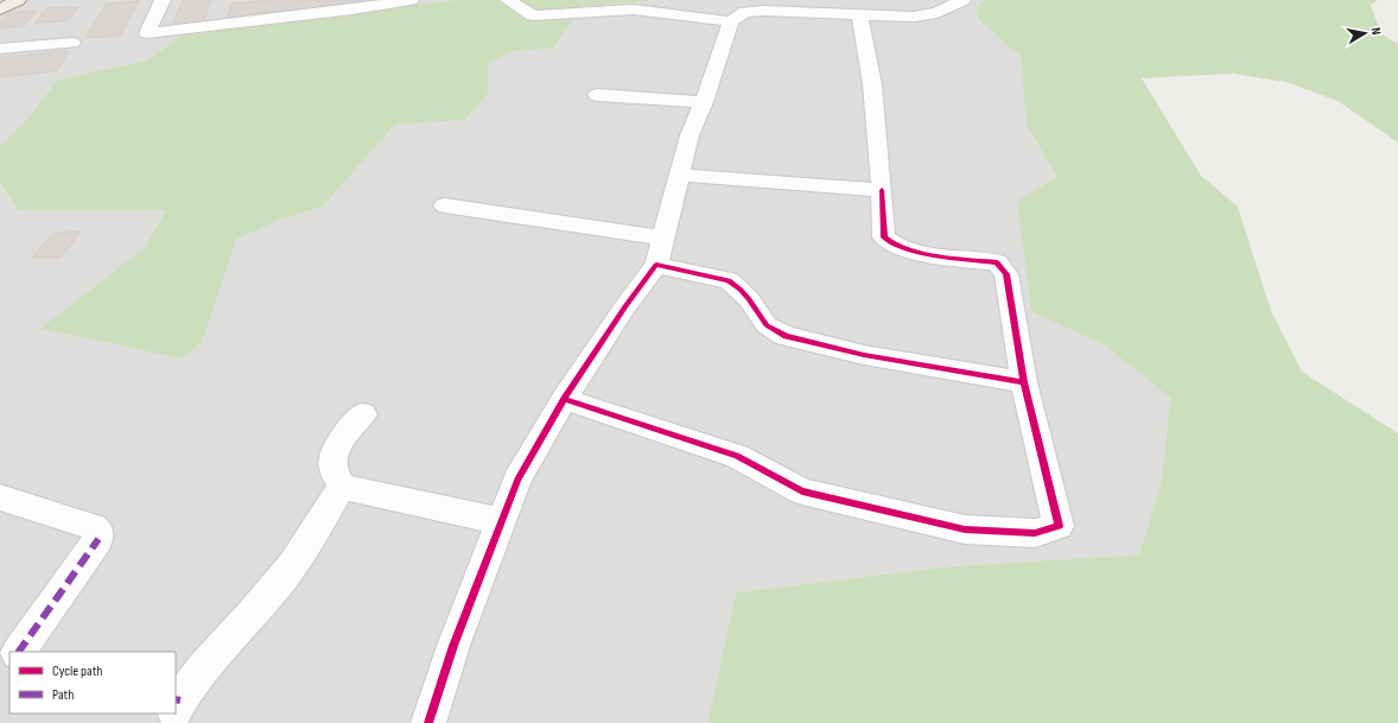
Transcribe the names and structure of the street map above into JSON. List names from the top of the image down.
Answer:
{
  "legend": ["Cycle path", "Path"],
  "north": "right"
}
